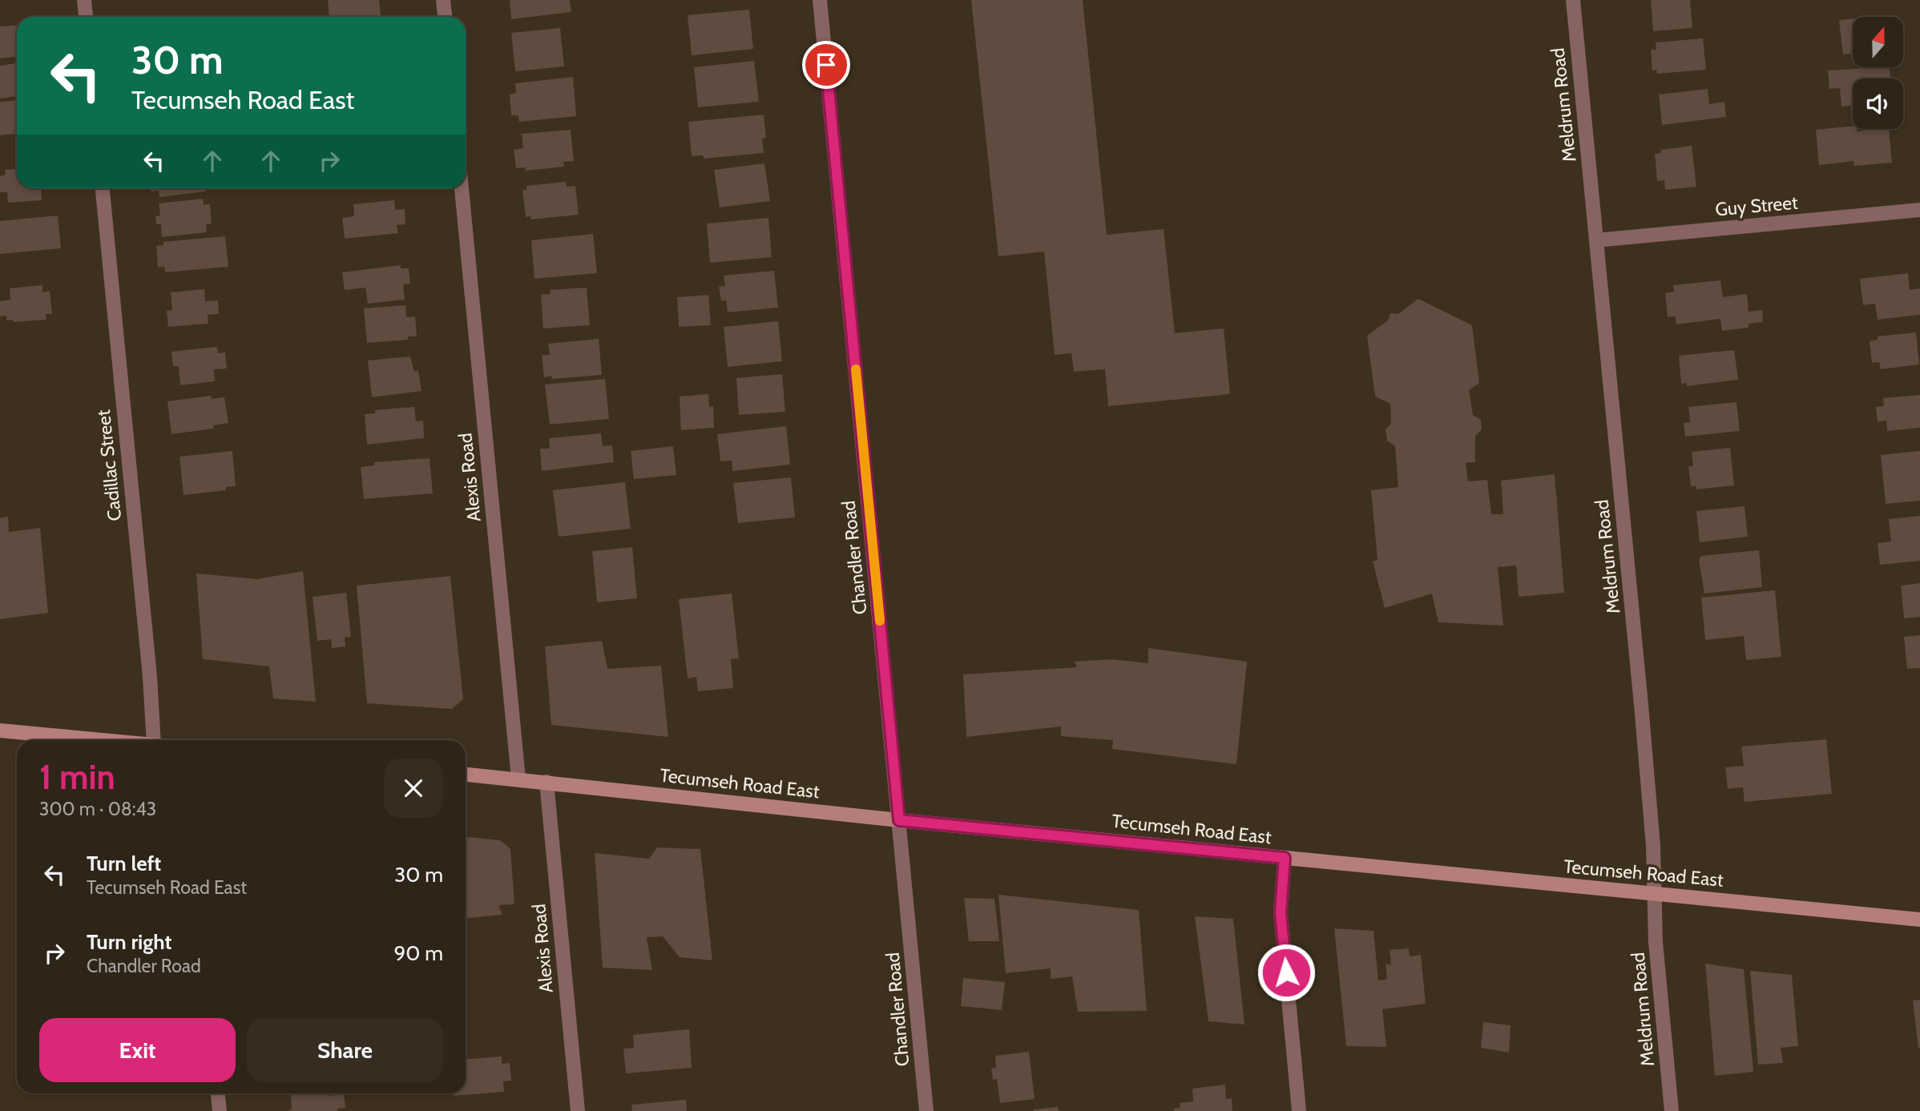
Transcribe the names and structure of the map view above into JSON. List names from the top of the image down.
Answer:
{
  "streets": {
    "main road": ["Tecumseh Road East"],
    "street": [
      "Meldrum Road",
      "Guy Street",
      "Cadillac Street",
      "Alexis Road",
      "Chandler Road"
    ]
  },
  "crossings": [
    ["Meldrum Road", "Guy Street"],
    ["Meldrum Road", "Tecumseh Road East"],
    ["Alexis Road", "Tecumseh Road East"],
    ["Chandler Road", "Tecumseh Road East"]
  ],
  "north": "top",
  "page": {
    "turn": ["30 m", "Tecumseh Road East"],
    "heading": ["1 min", "300 m · 08:43"],
    "list": [
      {
        "name": "Turn left",
        "note": "Tecumseh Road East",
        "value": "30 m"
      },
      {
        "name": "Turn right",
        "note": "Chandler Road",
        "value": "90 m"
      }
    ],
    "buttons": ["Exit", "Share"]
  }
}
